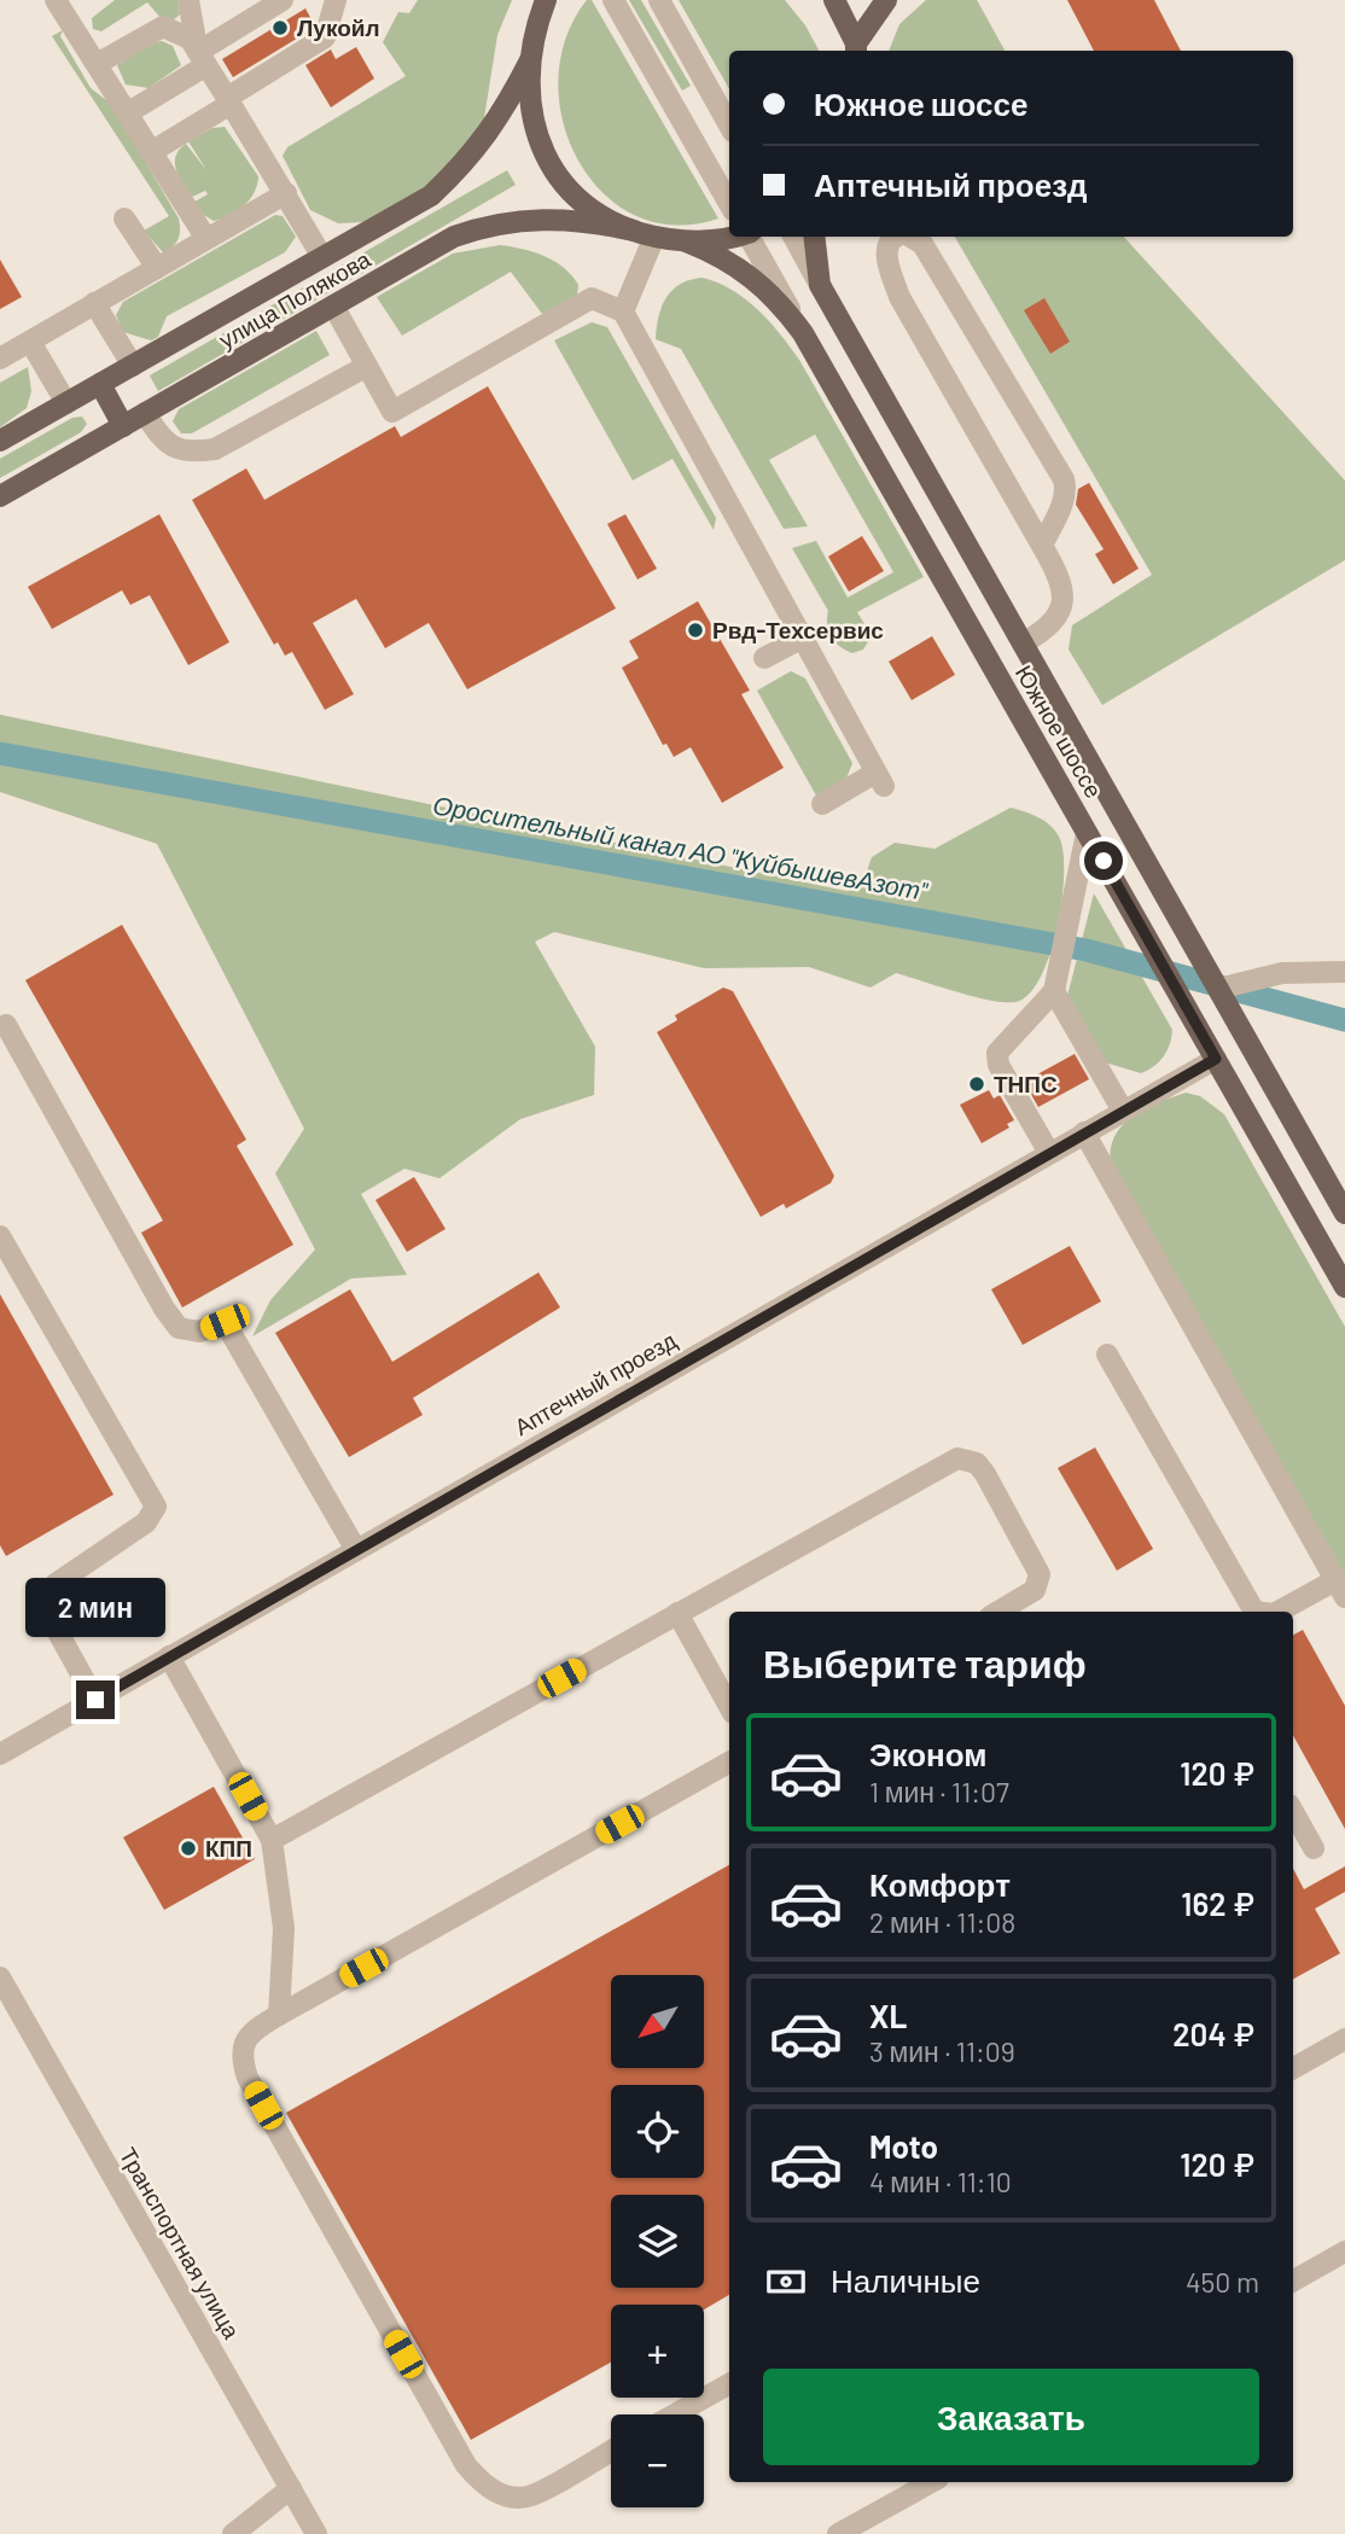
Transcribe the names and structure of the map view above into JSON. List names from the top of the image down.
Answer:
{
  "streets": {
    "main road": ["улица Полякова", "Южное шоссе"],
    "street": ["Аптечный проезд", "Транспортная улица"]
  },
  "crossings": [
    ["улица Полякова", "Южное шоссе"],
    ["Южное шоссе", "Аптечный проезд"]
  ],
  "water": ["Оросительный канал АО \"КуйбышевАзот\""],
  "places": [
    "Лукойл",
    "Рвд-Техсервис",
    "ТНПС",
    "КПП"
  ],
  "north": "bottom left",
  "page": {
    "banner": ["Южное шоссе", "Аптечный проезд"],
    "bubble": "2 мин",
    "heading": "Выберите тариф",
    "list": [
      {
        "name": "Эконом",
        "note": "1 мин · 11:07",
        "value": "120 ₽"
      },
      {
        "name": "Комфорт",
        "note": "2 мин · 11:08",
        "value": "162 ₽"
      },
      {
        "name": "XL",
        "note": "3 мин · 11:09",
        "value": "204 ₽"
      },
      {
        "name": "Moto",
        "note": "4 мин · 11:10",
        "value": "120 ₽"
      }
    ],
    "map_buttons": ["+", "−"],
    "pay": ["Наличные", "450 m"],
    "buttons": "Заказать"
  }
}
